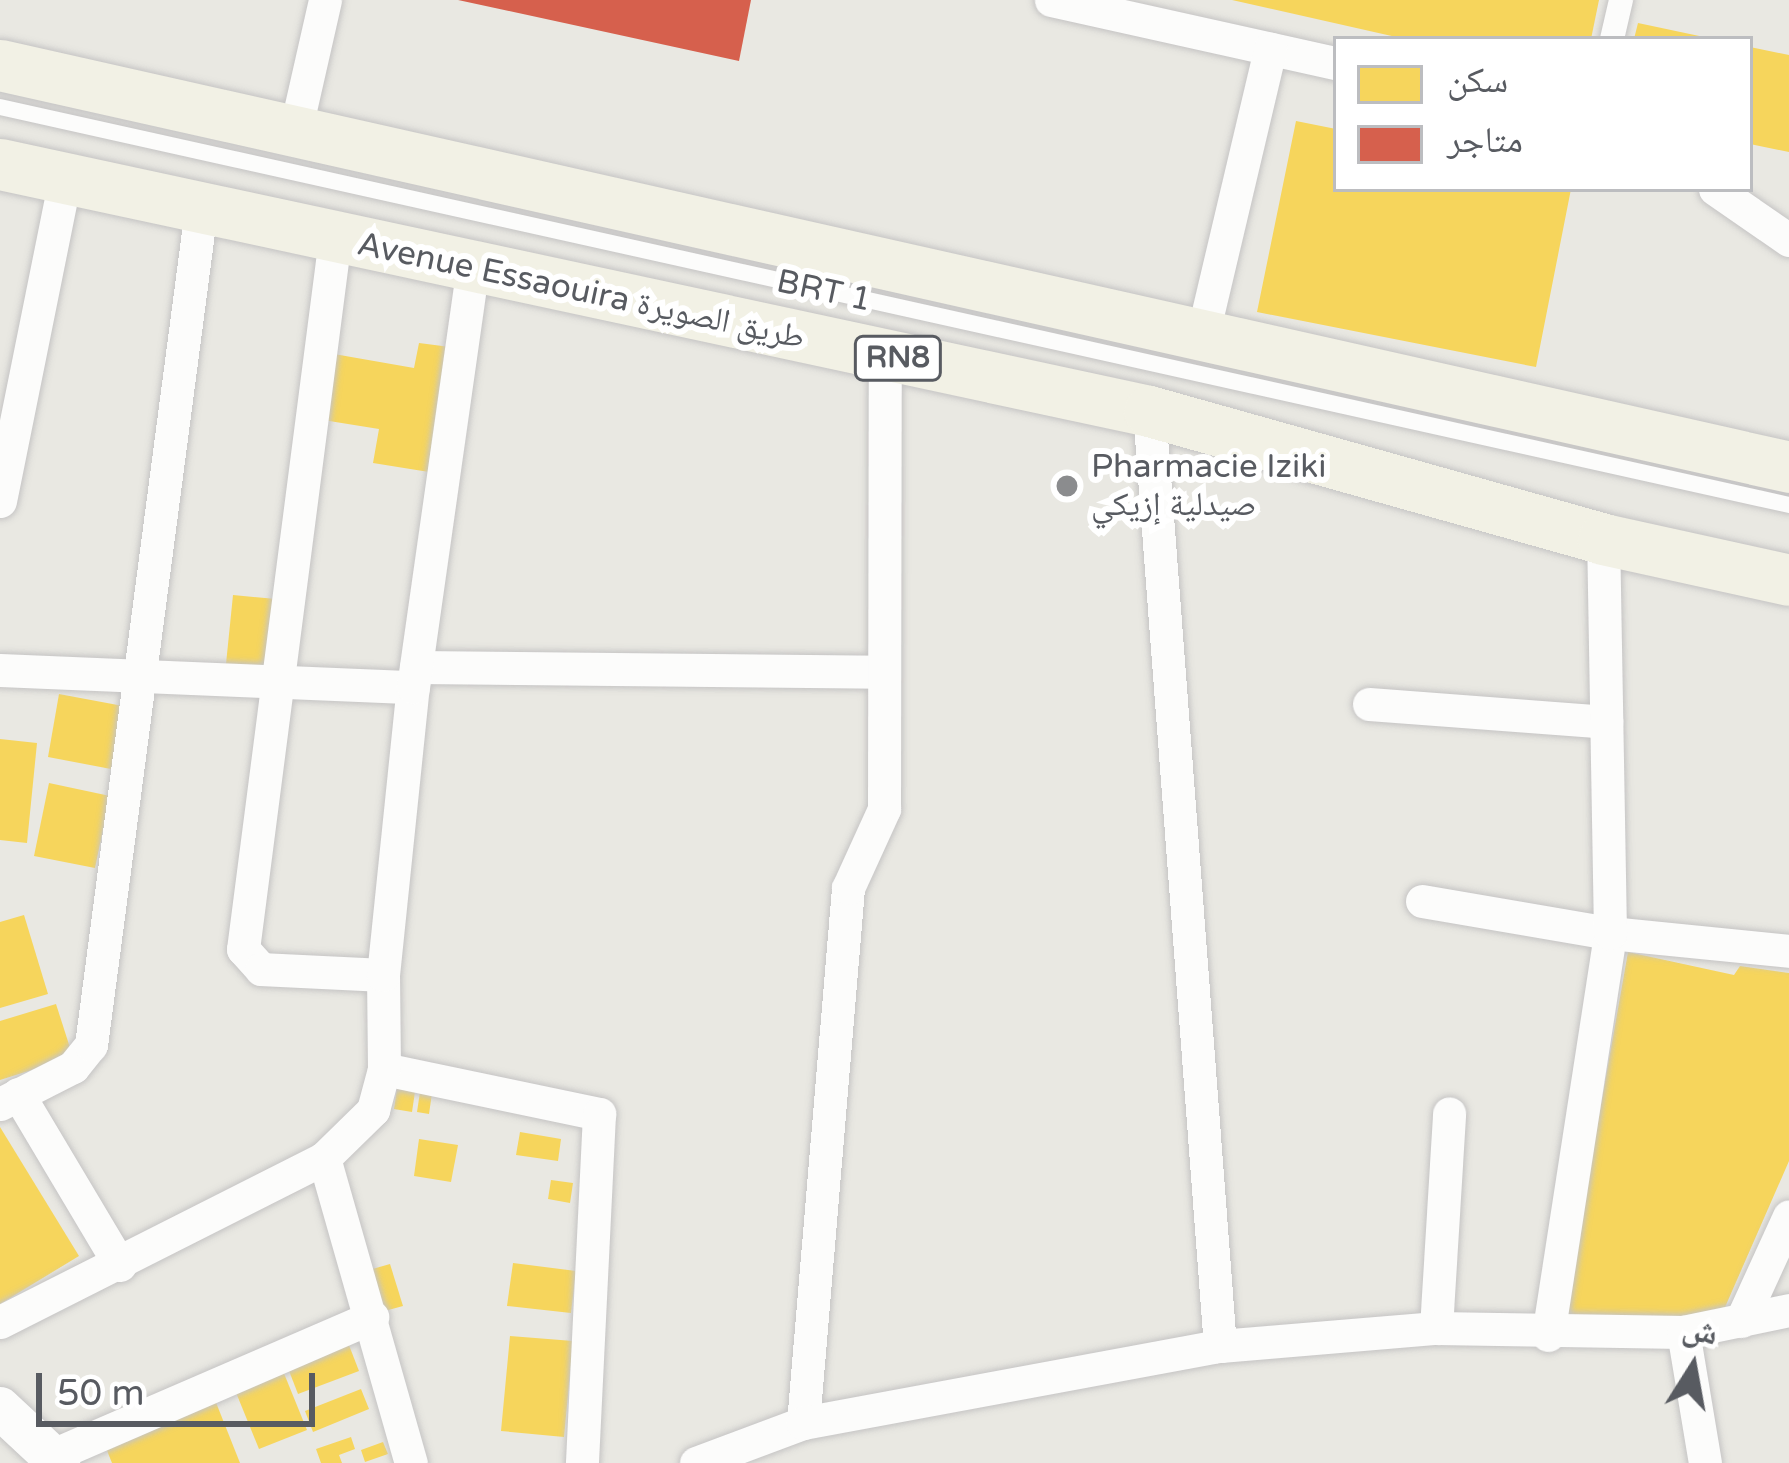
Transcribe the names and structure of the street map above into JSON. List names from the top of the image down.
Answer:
{
  "streets": {
    "main road": ["Avenue Essaouira طريق الصويرة", "RN8"],
    "lane": ["BRT 1"]
  },
  "places": ["Pharmacie Iziki صيدلية إزيكي"],
  "legend": ["سكن", "متاجر"],
  "scale_bar": "50 m",
  "north": "top"
}
